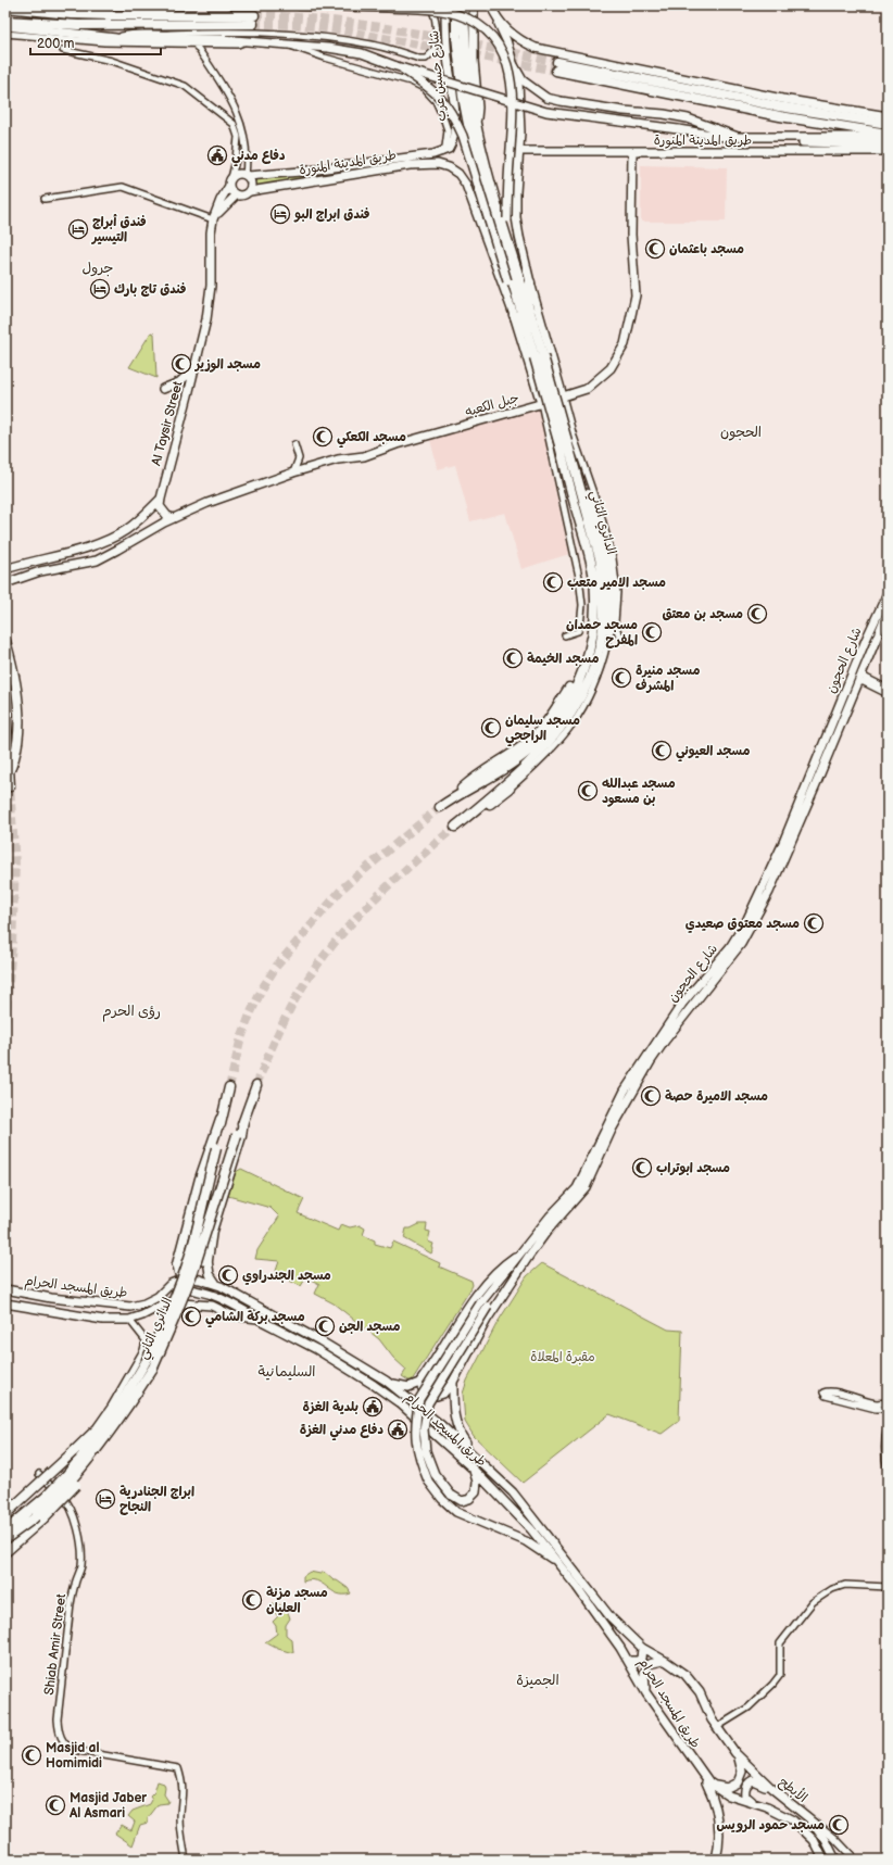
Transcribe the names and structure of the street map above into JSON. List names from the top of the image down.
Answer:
{
  "streets": {
    "highway": ["الدائري الثاني"],
    "main road": [
      "شارع حسين عرب",
      "طريق المدينة المنورة",
      "جبل الكعبه",
      "Al Taysir Street",
      "شارع الحجون",
      "طريق المسجد الحرام",
      "الأبطح"
    ],
    "street": ["Shiab Amir Street"]
  },
  "crossings": [
    ["شارع حسين عرب", "طريق المدينة المنورة"],
    ["طريق المدينة المنورة", "جبل الكعبه"],
    ["طريق المدينة المنورة", "Al Taysir Street"],
    ["طريق المسجد الحرام", "الأبطح"]
  ],
  "districts": [
    "جرول",
    "الحجون",
    "رؤى الحرم",
    "السليمانية",
    "الجميزة"
  ],
  "parks": ["مقبرة المعلاة"],
  "places": {
    "public building": ["دفاع مدني", "بلدية الغزة", "دفاع مدني الغزة"],
    "hotel": [
      "فندق ابراج البو",
      "فندق أبراج التيسير",
      "فندق تاج بارك",
      "ابراج الجنادرية النجاح"
    ],
    "mosque": [
      "مسجد باعثمان",
      "مسجد الوزير",
      "مسجد الكعكي",
      "مسجد الامير متعب",
      "مسجد بن معتق",
      "مسجد حمدان المفرح",
      "مسجد الخيمة",
      "مسجد منيرة المشرف",
      "مسجد سليمان الراجحي",
      "مسجد العيوني",
      "مسجد عبدالله بن مسعود",
      "مسجد معتوق صعيدي",
      "مسجد الاميرة حصة",
      "مسجد ابوتراب",
      "مسجد الجندراوي",
      "مسجد بركة الشامي",
      "مسجد الجن",
      "مسجد مزنة العليان",
      "Masjid al Homimidi",
      "Masjid Jaber Al Asmari",
      "مسجد حمود الرويس"
    ]
  },
  "scale_bar": "200 m"
}
